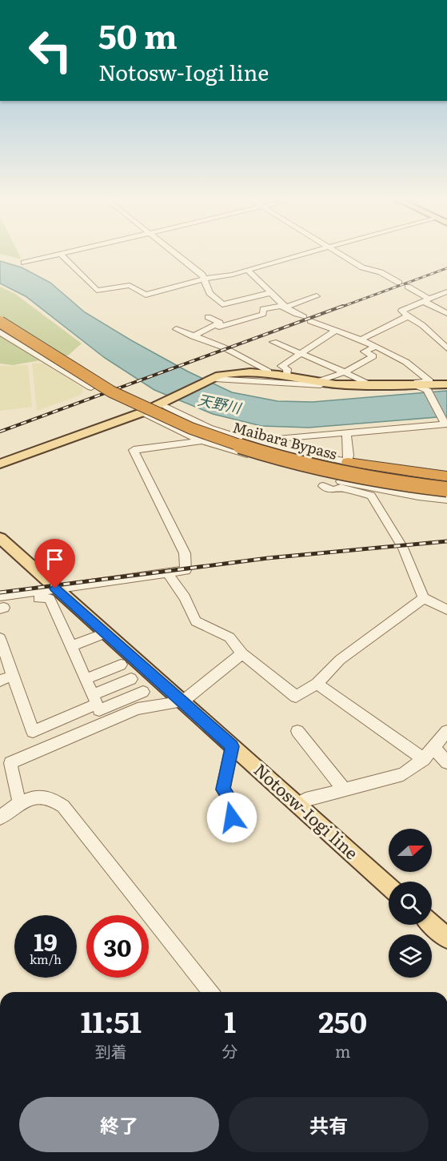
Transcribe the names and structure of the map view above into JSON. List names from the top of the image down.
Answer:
{
  "streets": {
    "highway": ["Maibara Bypass"],
    "main road": ["Notosw-Iogi line"]
  },
  "water": ["天野川"],
  "north": "right",
  "page": {
    "turn": ["50 m", "Notosw-Iogi line"],
    "speed": "19 km/h",
    "limit": "30",
    "eta": [
      "11:51",
      "到着",
      "1",
      "分",
      "250",
      "m"
    ],
    "buttons": ["終了", "共有"]
  }
}
